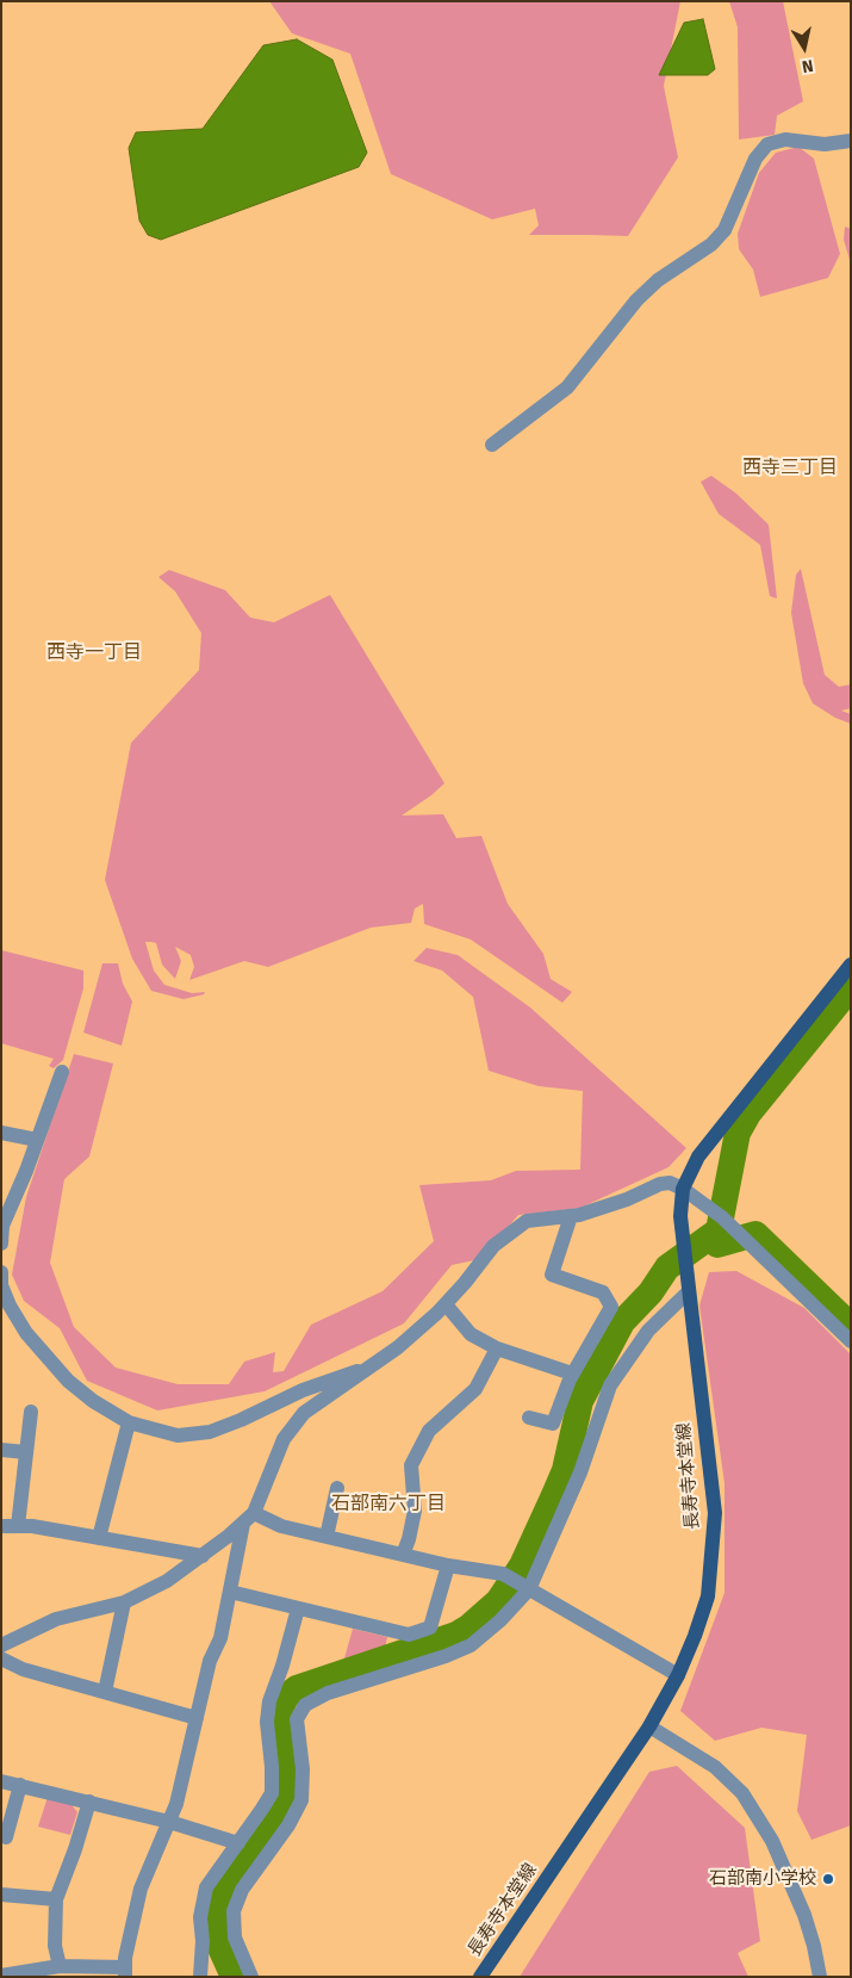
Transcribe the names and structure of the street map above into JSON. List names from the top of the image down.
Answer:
{
  "streets": {
    "main road": ["長寿寺本堂線"]
  },
  "districts": ["西寺三丁目", "西寺一丁目", "石部南六丁目"],
  "places": ["石部南小学校"],
  "north": "bottom"
}
